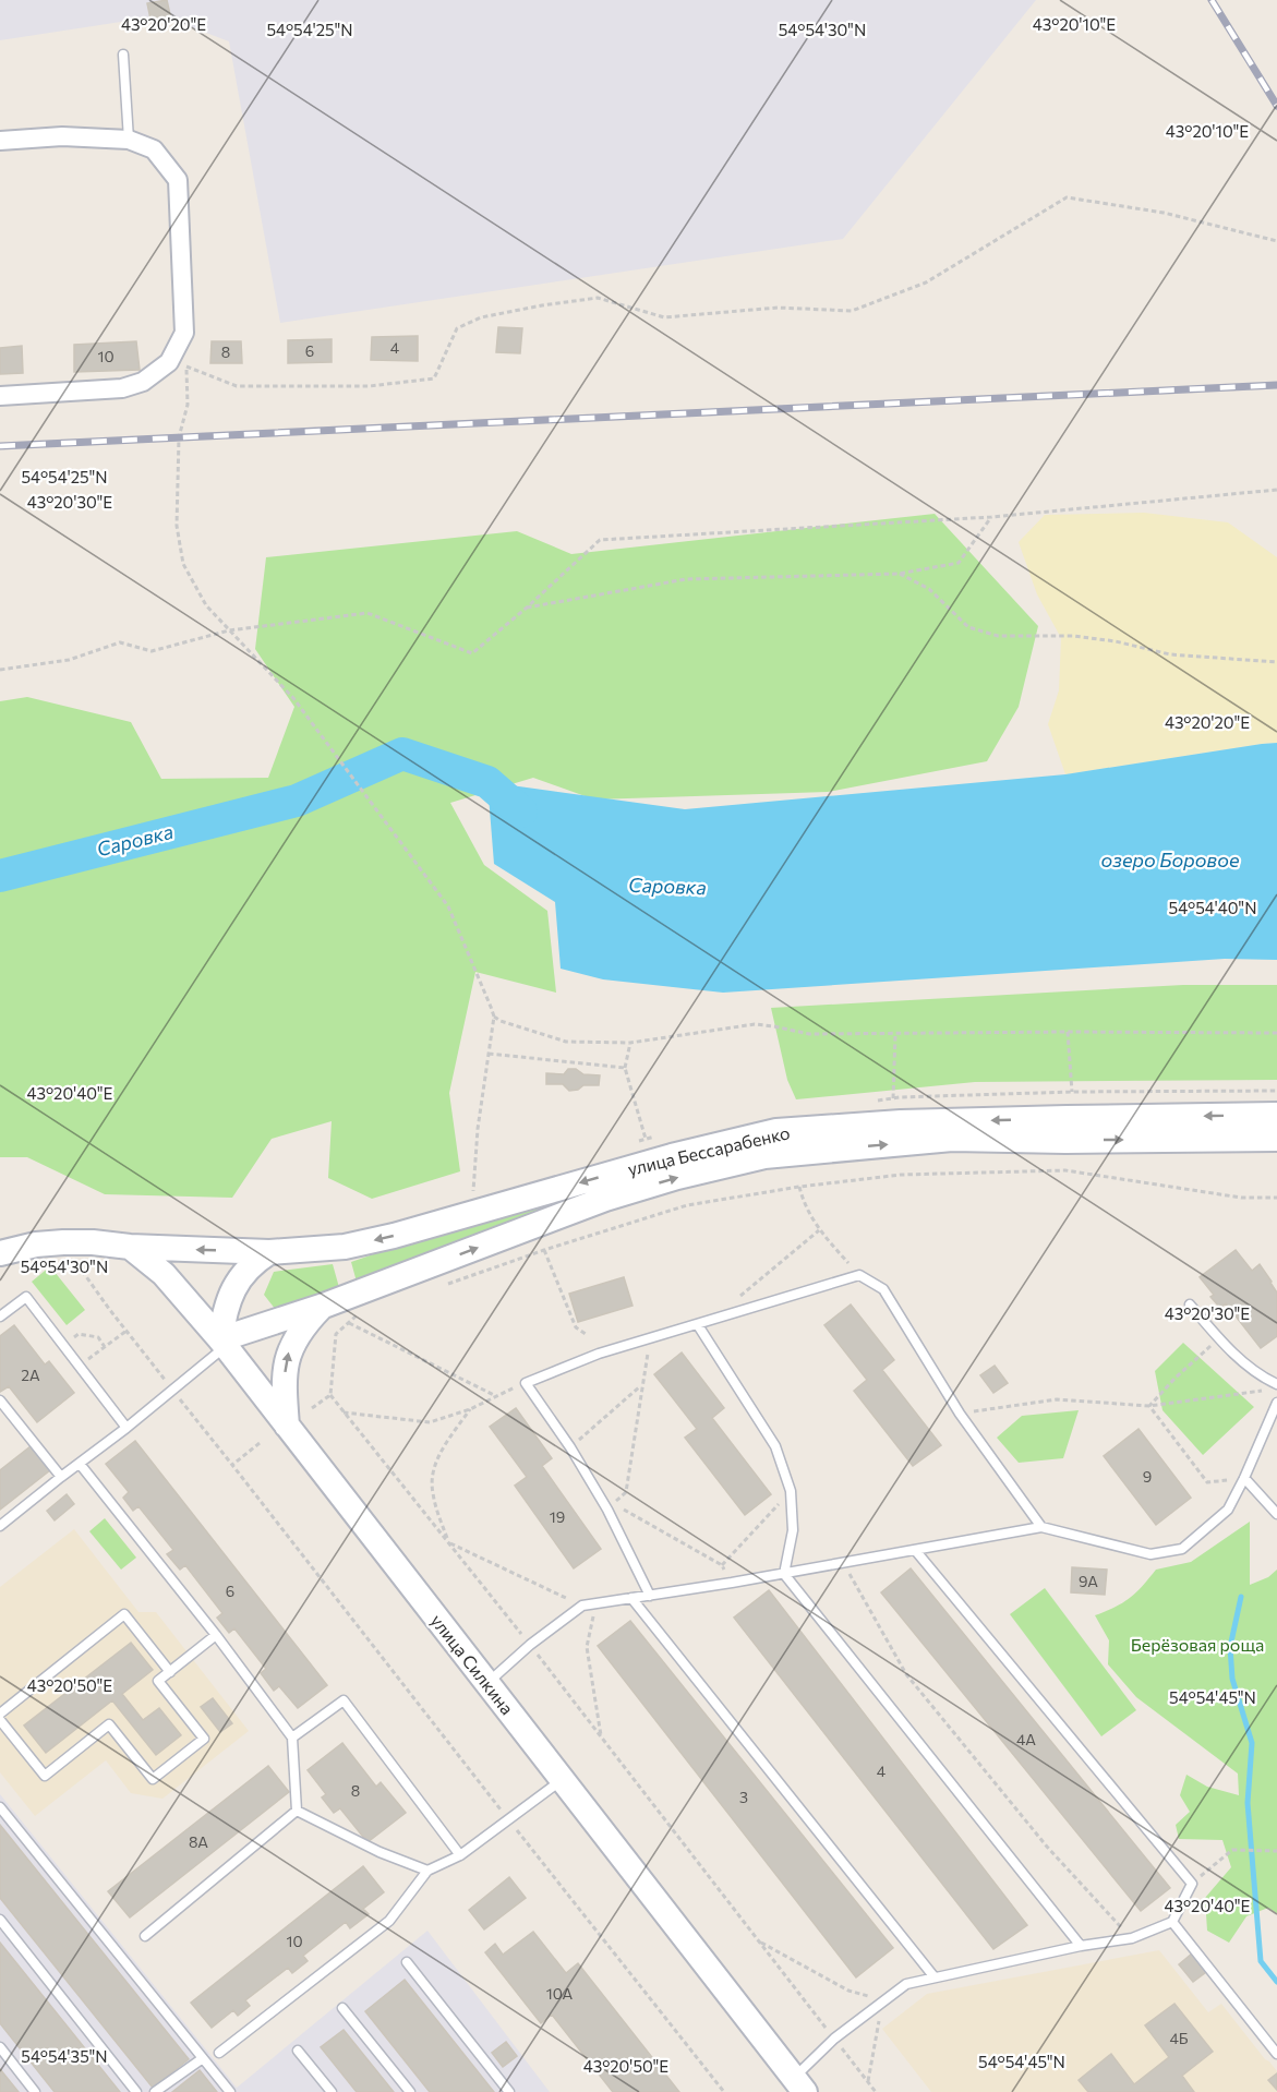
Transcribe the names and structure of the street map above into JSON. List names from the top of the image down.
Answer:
{
  "streets": {
    "main road": ["улица Бессарабенко", "улица Силкина"]
  },
  "crossings": [
    ["улица Бессарабенко", "улица Силкина"]
  ],
  "water": ["Саровка", "озеро Боровое"],
  "parks": ["Берёзовая роща"],
  "house_numbers": [
    "4",
    "6",
    "8",
    "10",
    "2А",
    "9",
    "19",
    "9А",
    "6",
    "4А",
    "4",
    "8",
    "3",
    "8А",
    "10",
    "10А",
    "4Б"
  ],
  "coordinates": [
    "43°20'10\"E",
    "43°20'20\"E",
    "54°54'25\"N",
    "54°54'30\"N",
    "43°20'30\"E",
    "54°54'40\"N",
    "43°20'40\"E",
    "43°20'50\"E",
    "54°54'45\"N",
    "54°54'35\"N"
  ]
}
